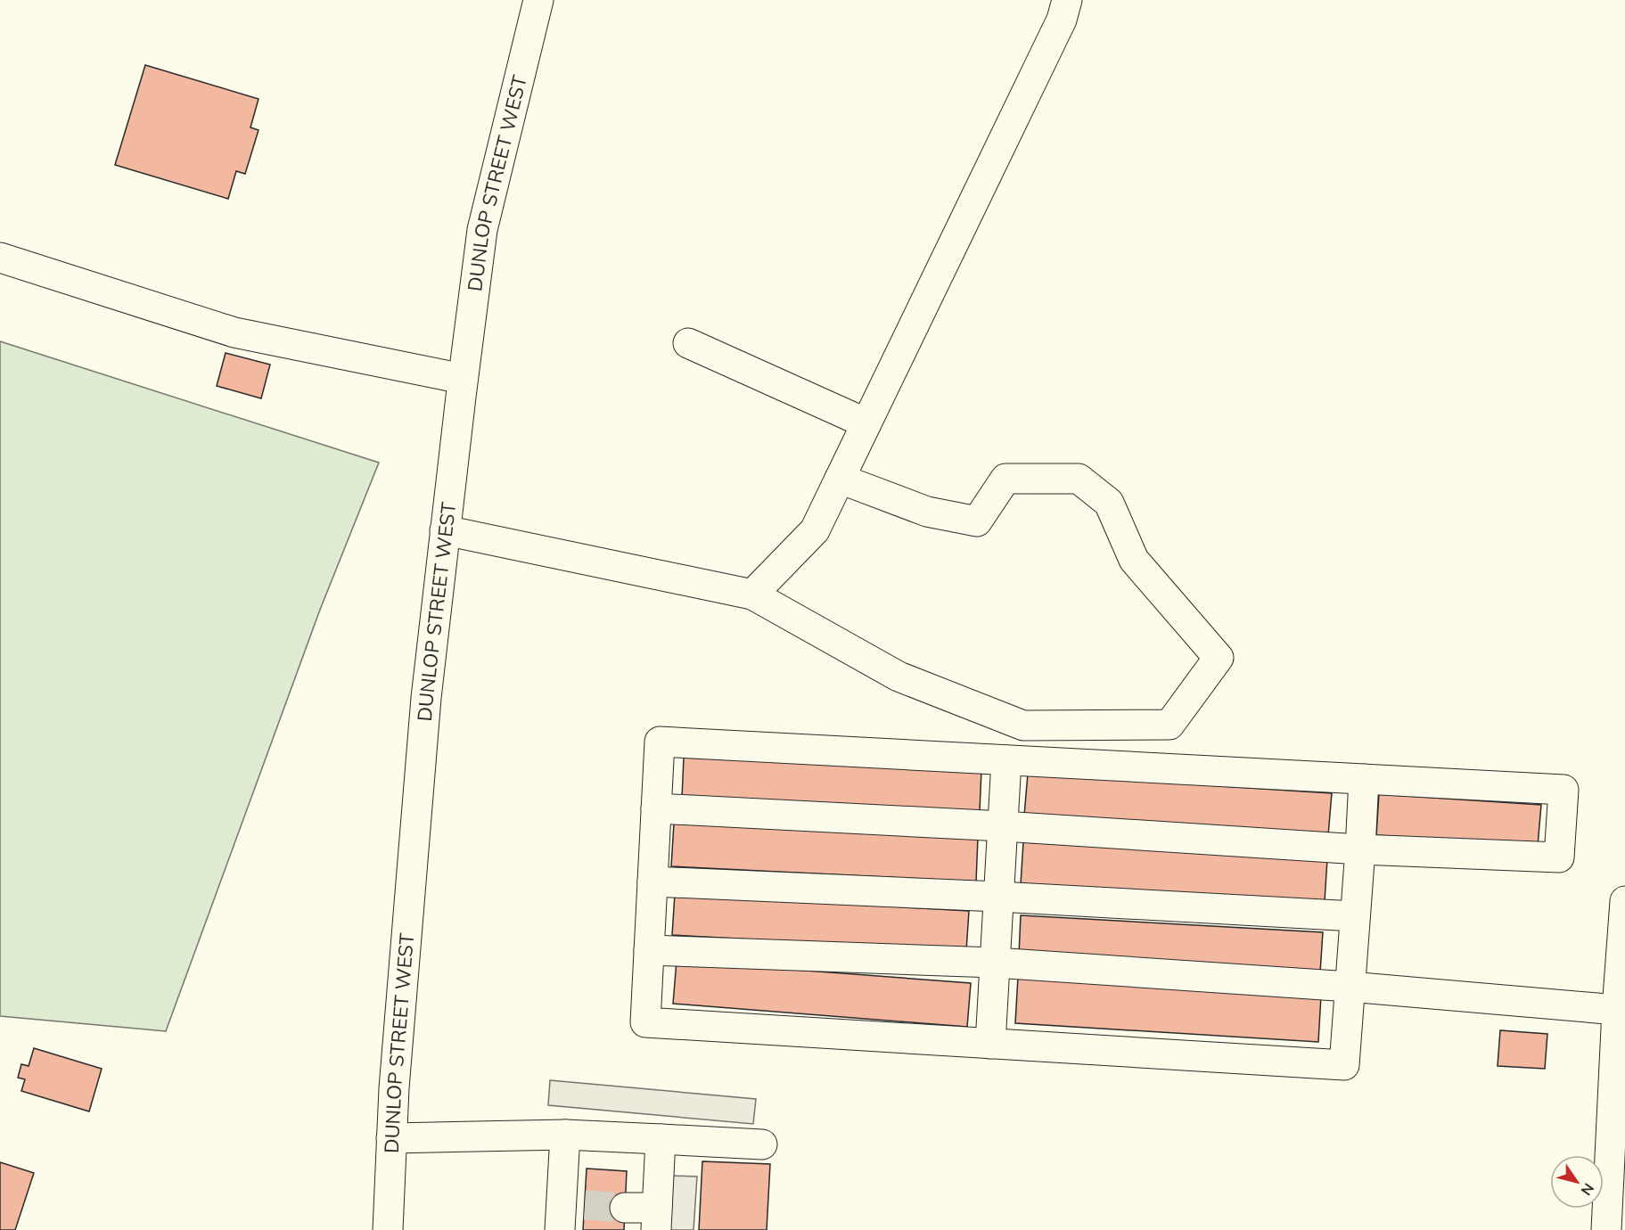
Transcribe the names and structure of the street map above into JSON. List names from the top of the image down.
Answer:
{
  "streets": {
    "main road": ["DUNLOP STREET WEST"]
  },
  "north": "bottom right"
}
